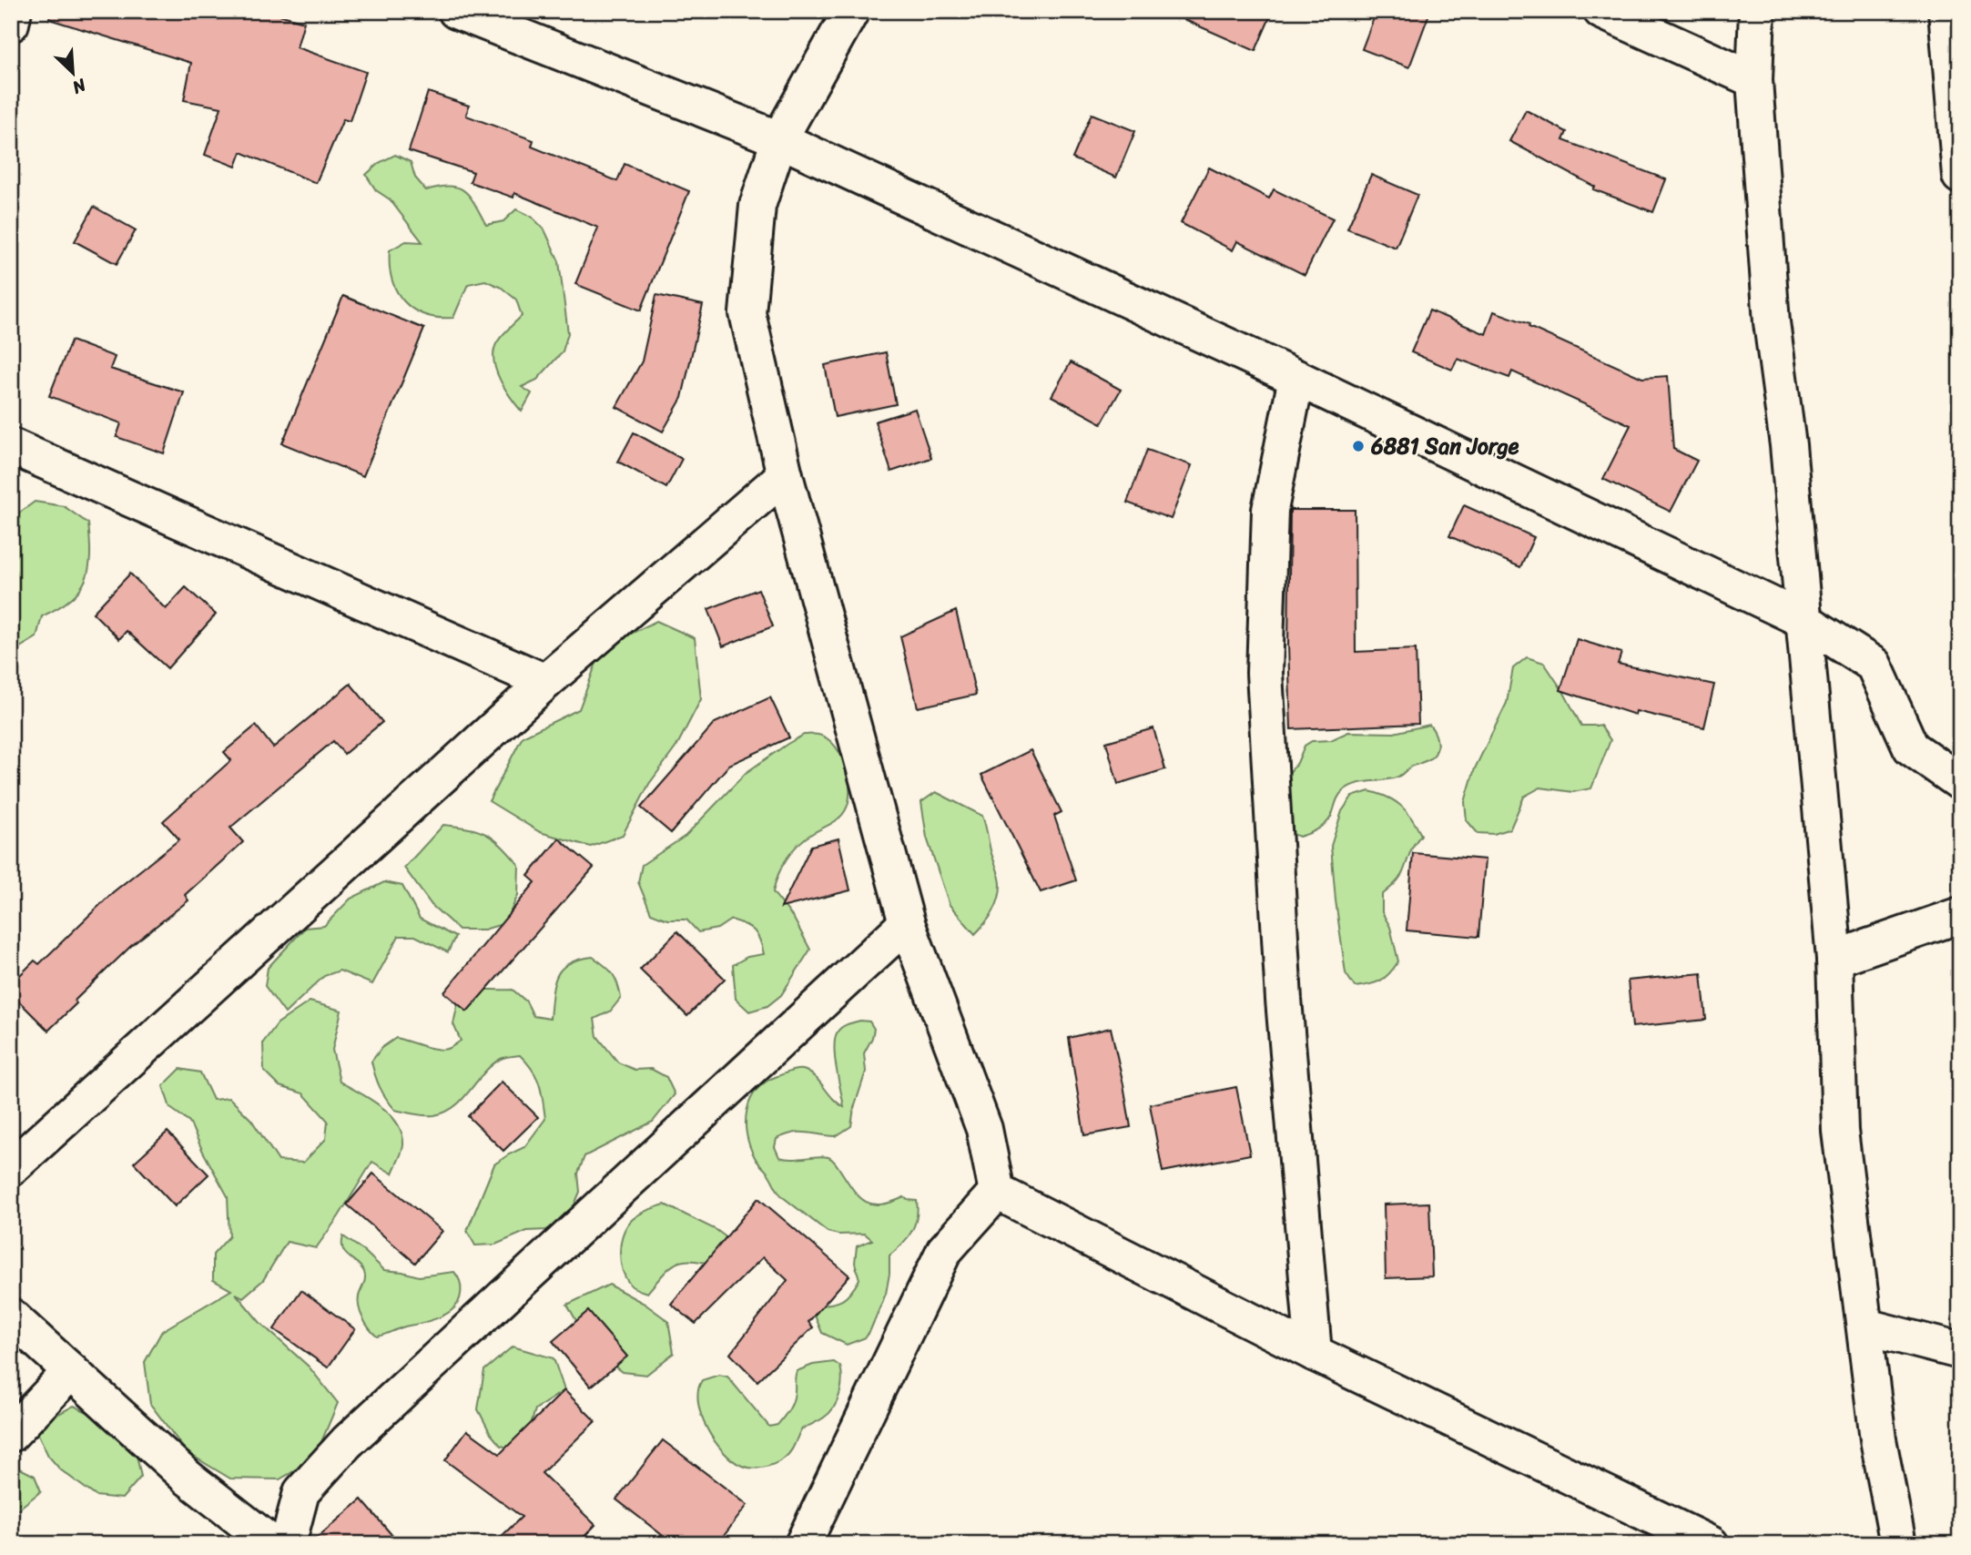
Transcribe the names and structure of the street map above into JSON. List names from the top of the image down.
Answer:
{
  "places": ["6881 San Jorge"],
  "north": "bottom right"
}
